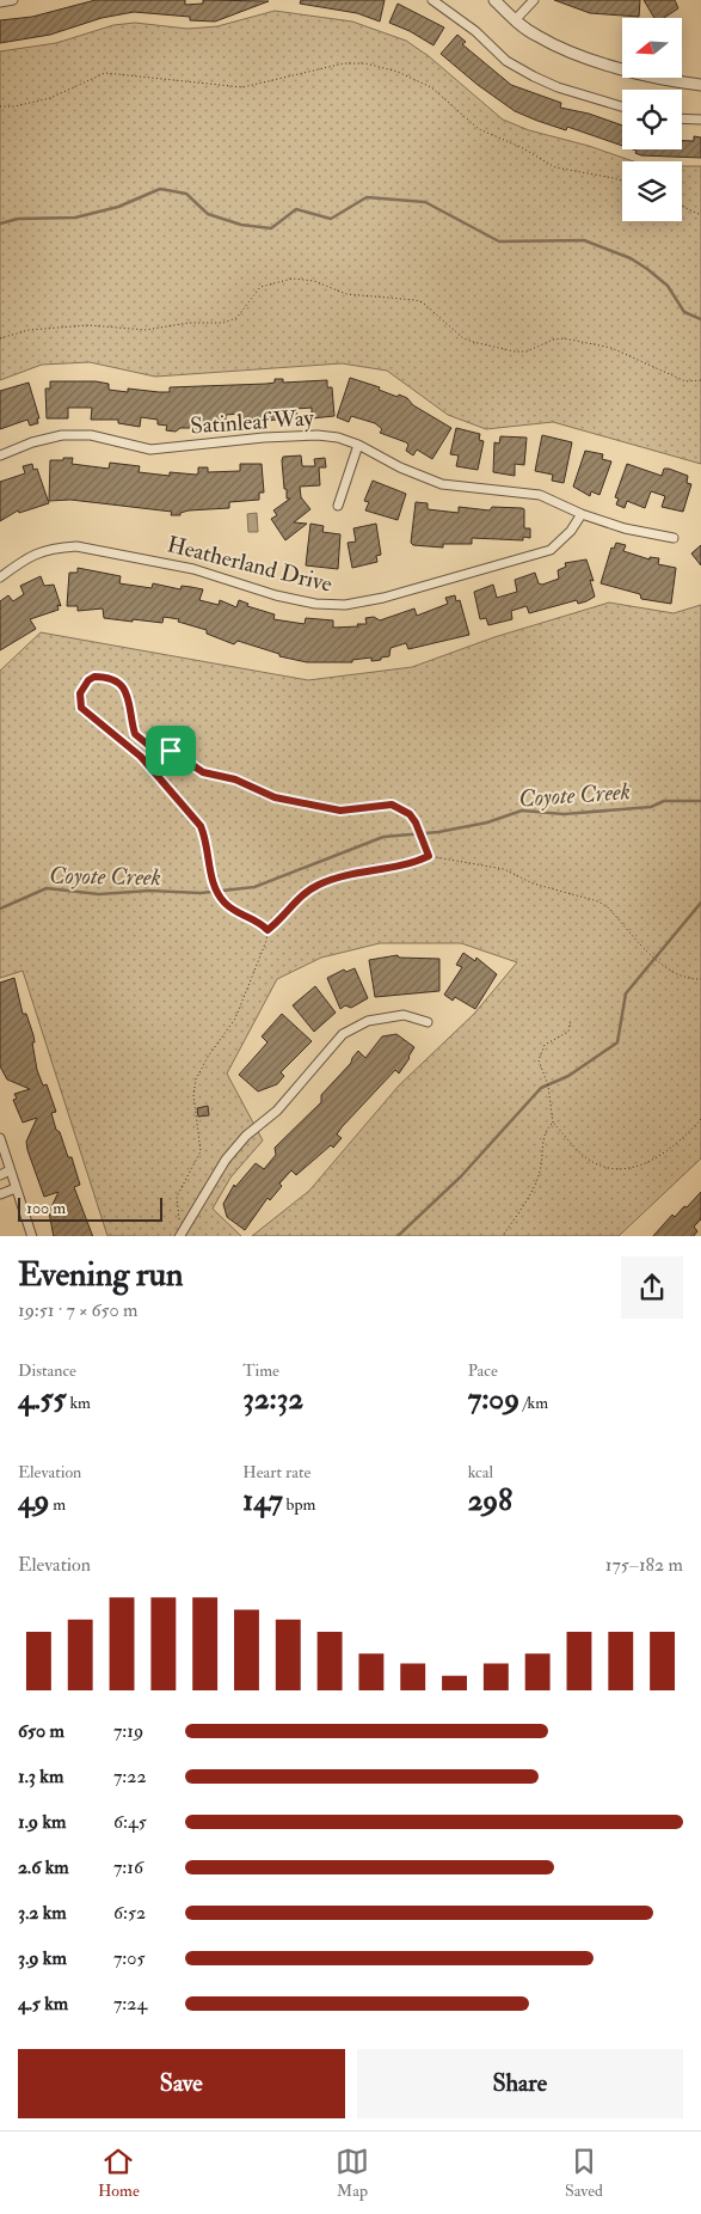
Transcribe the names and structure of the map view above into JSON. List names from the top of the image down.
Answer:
{
  "streets": {
    "street": ["Satinleaf Way", "Heatherland Drive"]
  },
  "crossings": [
    ["Satinleaf Way", "Heatherland Drive"]
  ],
  "water": ["Coyote Creek"],
  "scale_bar": "100 m",
  "north": "left",
  "page": {
    "scale": "100 m",
    "heading": ["Evening run", "19:51 · 7 × 650 m"],
    "stats": [
      ["Distance", "4.55 km"],
      ["Time", "32:32"],
      ["Pace", "7:09 /km"],
      ["Elevation", "49 m"],
      ["Heart rate", "147 bpm"],
      ["kcal", "298"]
    ],
    "chart": ["Elevation", "175–182 m"],
    "list": [
      {
        "name": "650 m",
        "note": "7:19"
      },
      {
        "name": "1.3 km",
        "note": "7:22"
      },
      {
        "name": "1.9 km",
        "note": "6:45"
      },
      {
        "name": "2.6 km",
        "note": "7:16"
      },
      {
        "name": "3.2 km",
        "note": "6:52"
      },
      {
        "name": "3.9 km",
        "note": "7:05"
      },
      {
        "name": "4.5 km",
        "note": "7:24"
      }
    ],
    "buttons": ["Save", "Share"],
    "tabs": ["Home", "Map", "Saved"]
  }
}
